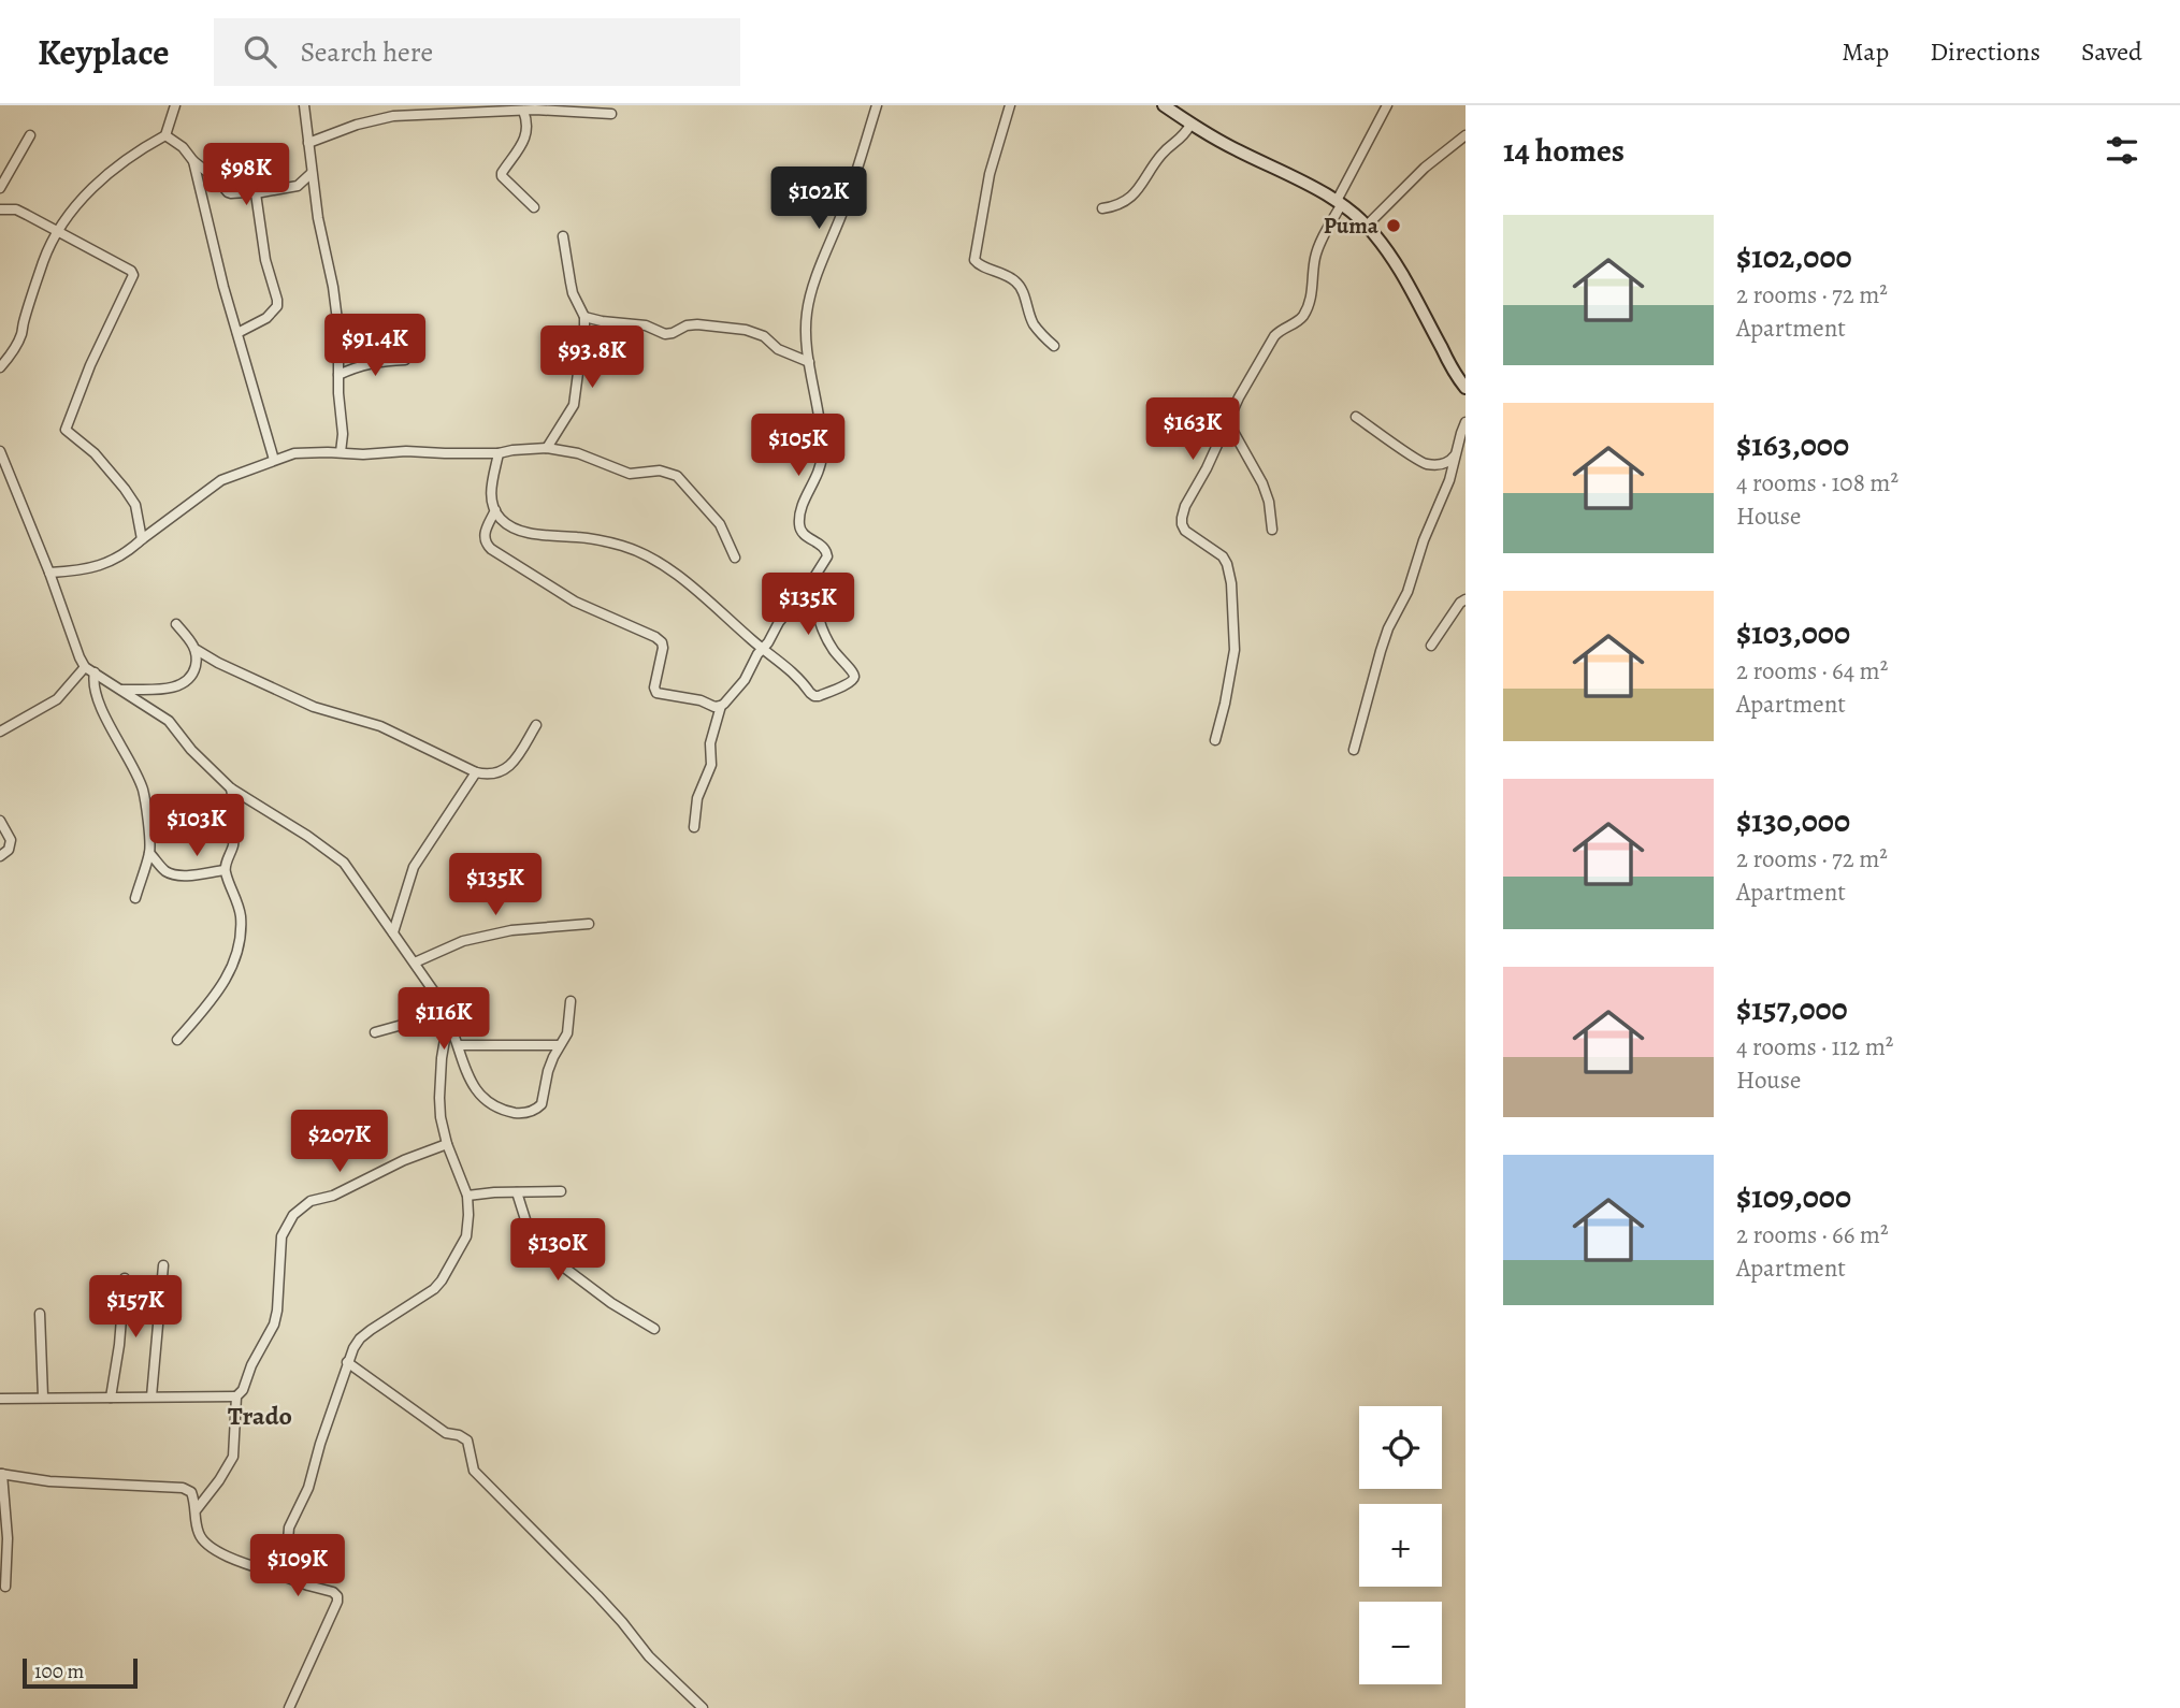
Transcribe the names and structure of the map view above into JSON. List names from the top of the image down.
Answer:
{
  "districts": ["Trado"],
  "places": ["Puma"],
  "scale_bar": "100 m",
  "page": {
    "header": "Keyplace",
    "search": "Search here",
    "nav": ["Map", "Directions", "Saved"],
    "heading": "14 homes",
    "price": [
      "$98K",
      "$102K",
      "$91.4K",
      "$93.8K",
      "$163K",
      "$105K",
      "$135K",
      "$103K",
      "$135K",
      "$116K",
      "$207K",
      "$130K",
      "$157K",
      "$109K"
    ],
    "list": [
      {
        "name": "$102,000",
        "note": "2 rooms · 72 m² · Apartment"
      },
      {
        "name": "$163,000",
        "note": "4 rooms · 108 m² · House"
      },
      {
        "name": "$103,000",
        "note": "2 rooms · 64 m² · Apartment"
      },
      {
        "name": "$130,000",
        "note": "2 rooms · 72 m² · Apartment"
      },
      {
        "name": "$157,000",
        "note": "4 rooms · 112 m² · House"
      },
      {
        "name": "$109,000",
        "note": "2 rooms · 66 m² · Apartment"
      }
    ],
    "map_buttons": ["+", "−"],
    "scale": "100 m"
  }
}
